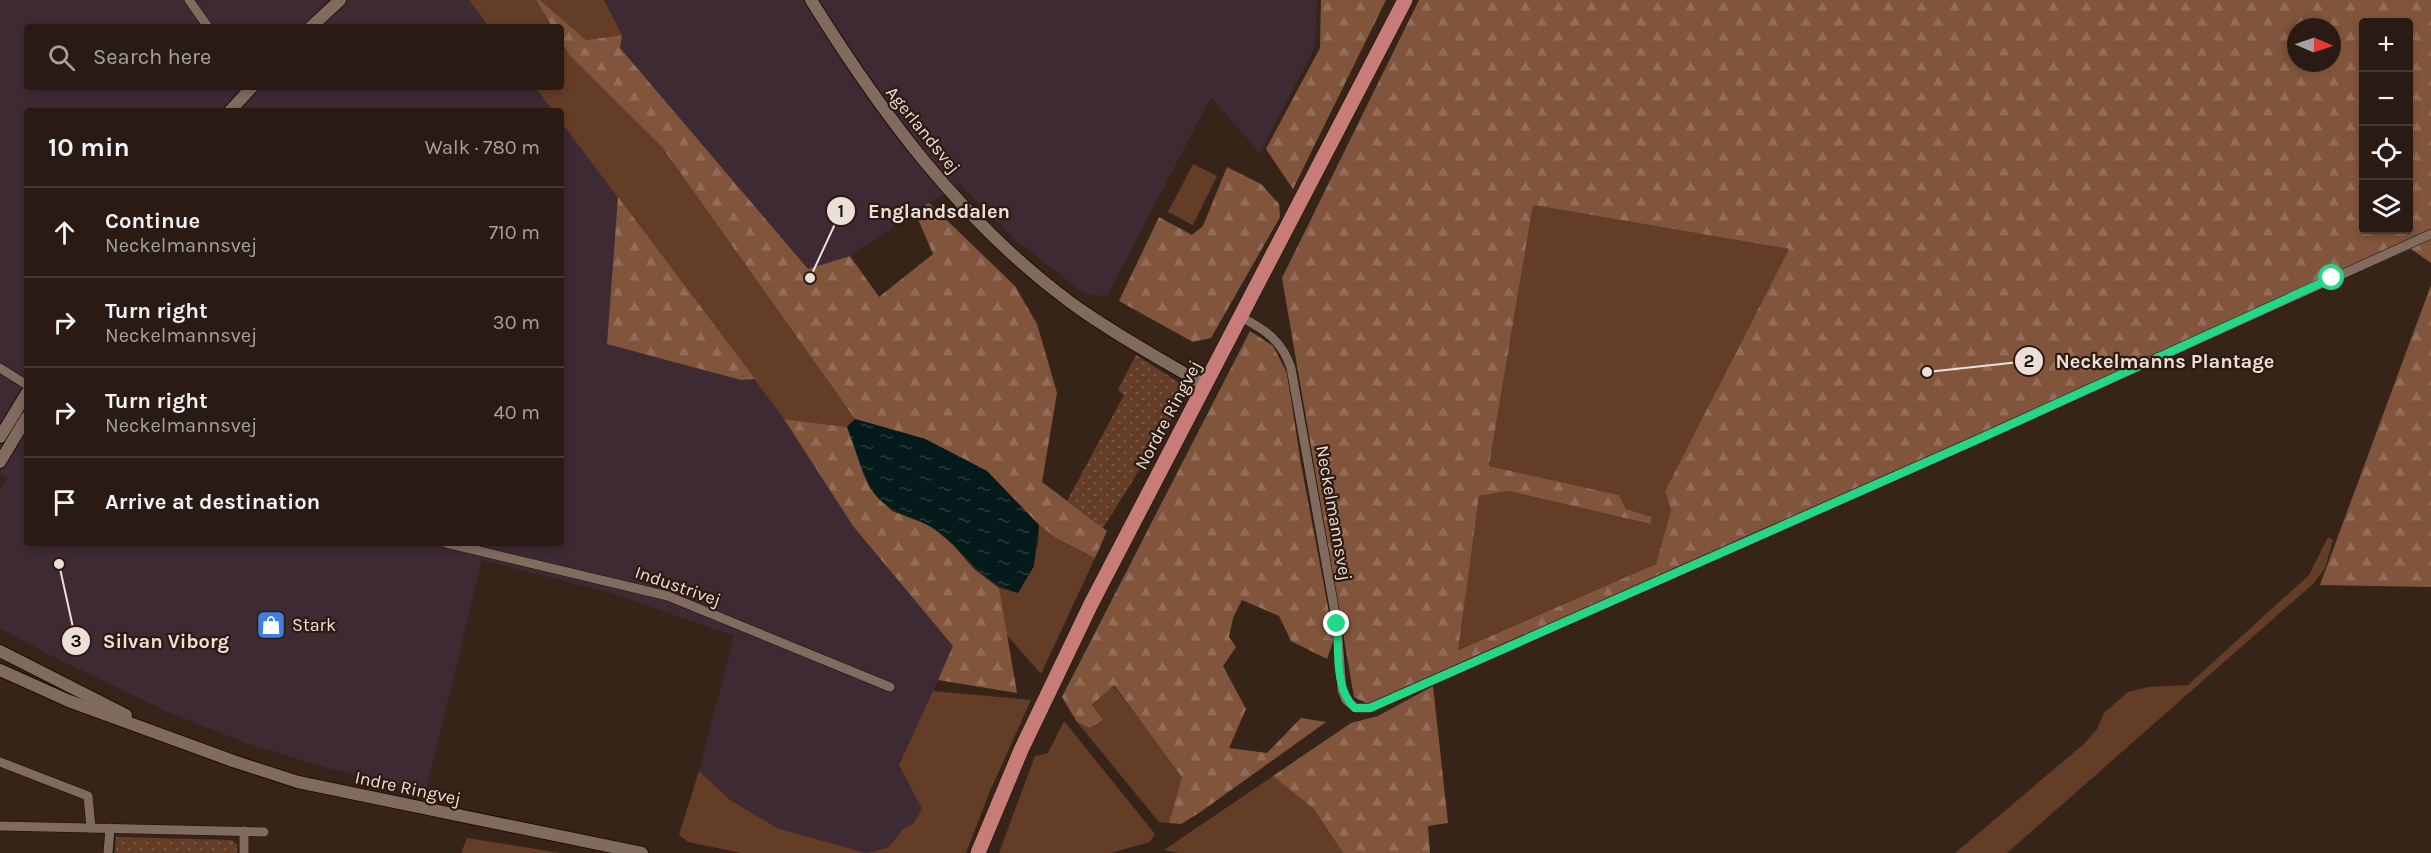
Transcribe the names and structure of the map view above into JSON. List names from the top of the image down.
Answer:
{
  "streets": {
    "main road": ["Nordre Ringvej"],
    "street": [
      "Agerlandsvej",
      "Neckelmannsvej",
      "Industrivej",
      "Indre Ringvej"
    ]
  },
  "crossings": [
    ["Agerlandsvej", "Nordre Ringvej"],
    ["Nordre Ringvej", "Neckelmannsvej"]
  ],
  "places": {
    "other": ["Englandsdalen", "Neckelmanns Plantage", "Silvan Viborg"],
    "shop": ["Stark"]
  },
  "north": "right",
  "page": {
    "map_buttons": ["+", "−"],
    "search": "Search here",
    "heading": ["10 min", "Walk · 780 m"],
    "list": [
      ["Continue", "Neckelmannsvej", "710 m"],
      ["Turn right", "Neckelmannsvej", "30 m"],
      ["Turn right", "Neckelmannsvej", "40 m"],
      "Arrive at destination"
    ]
  }
}
